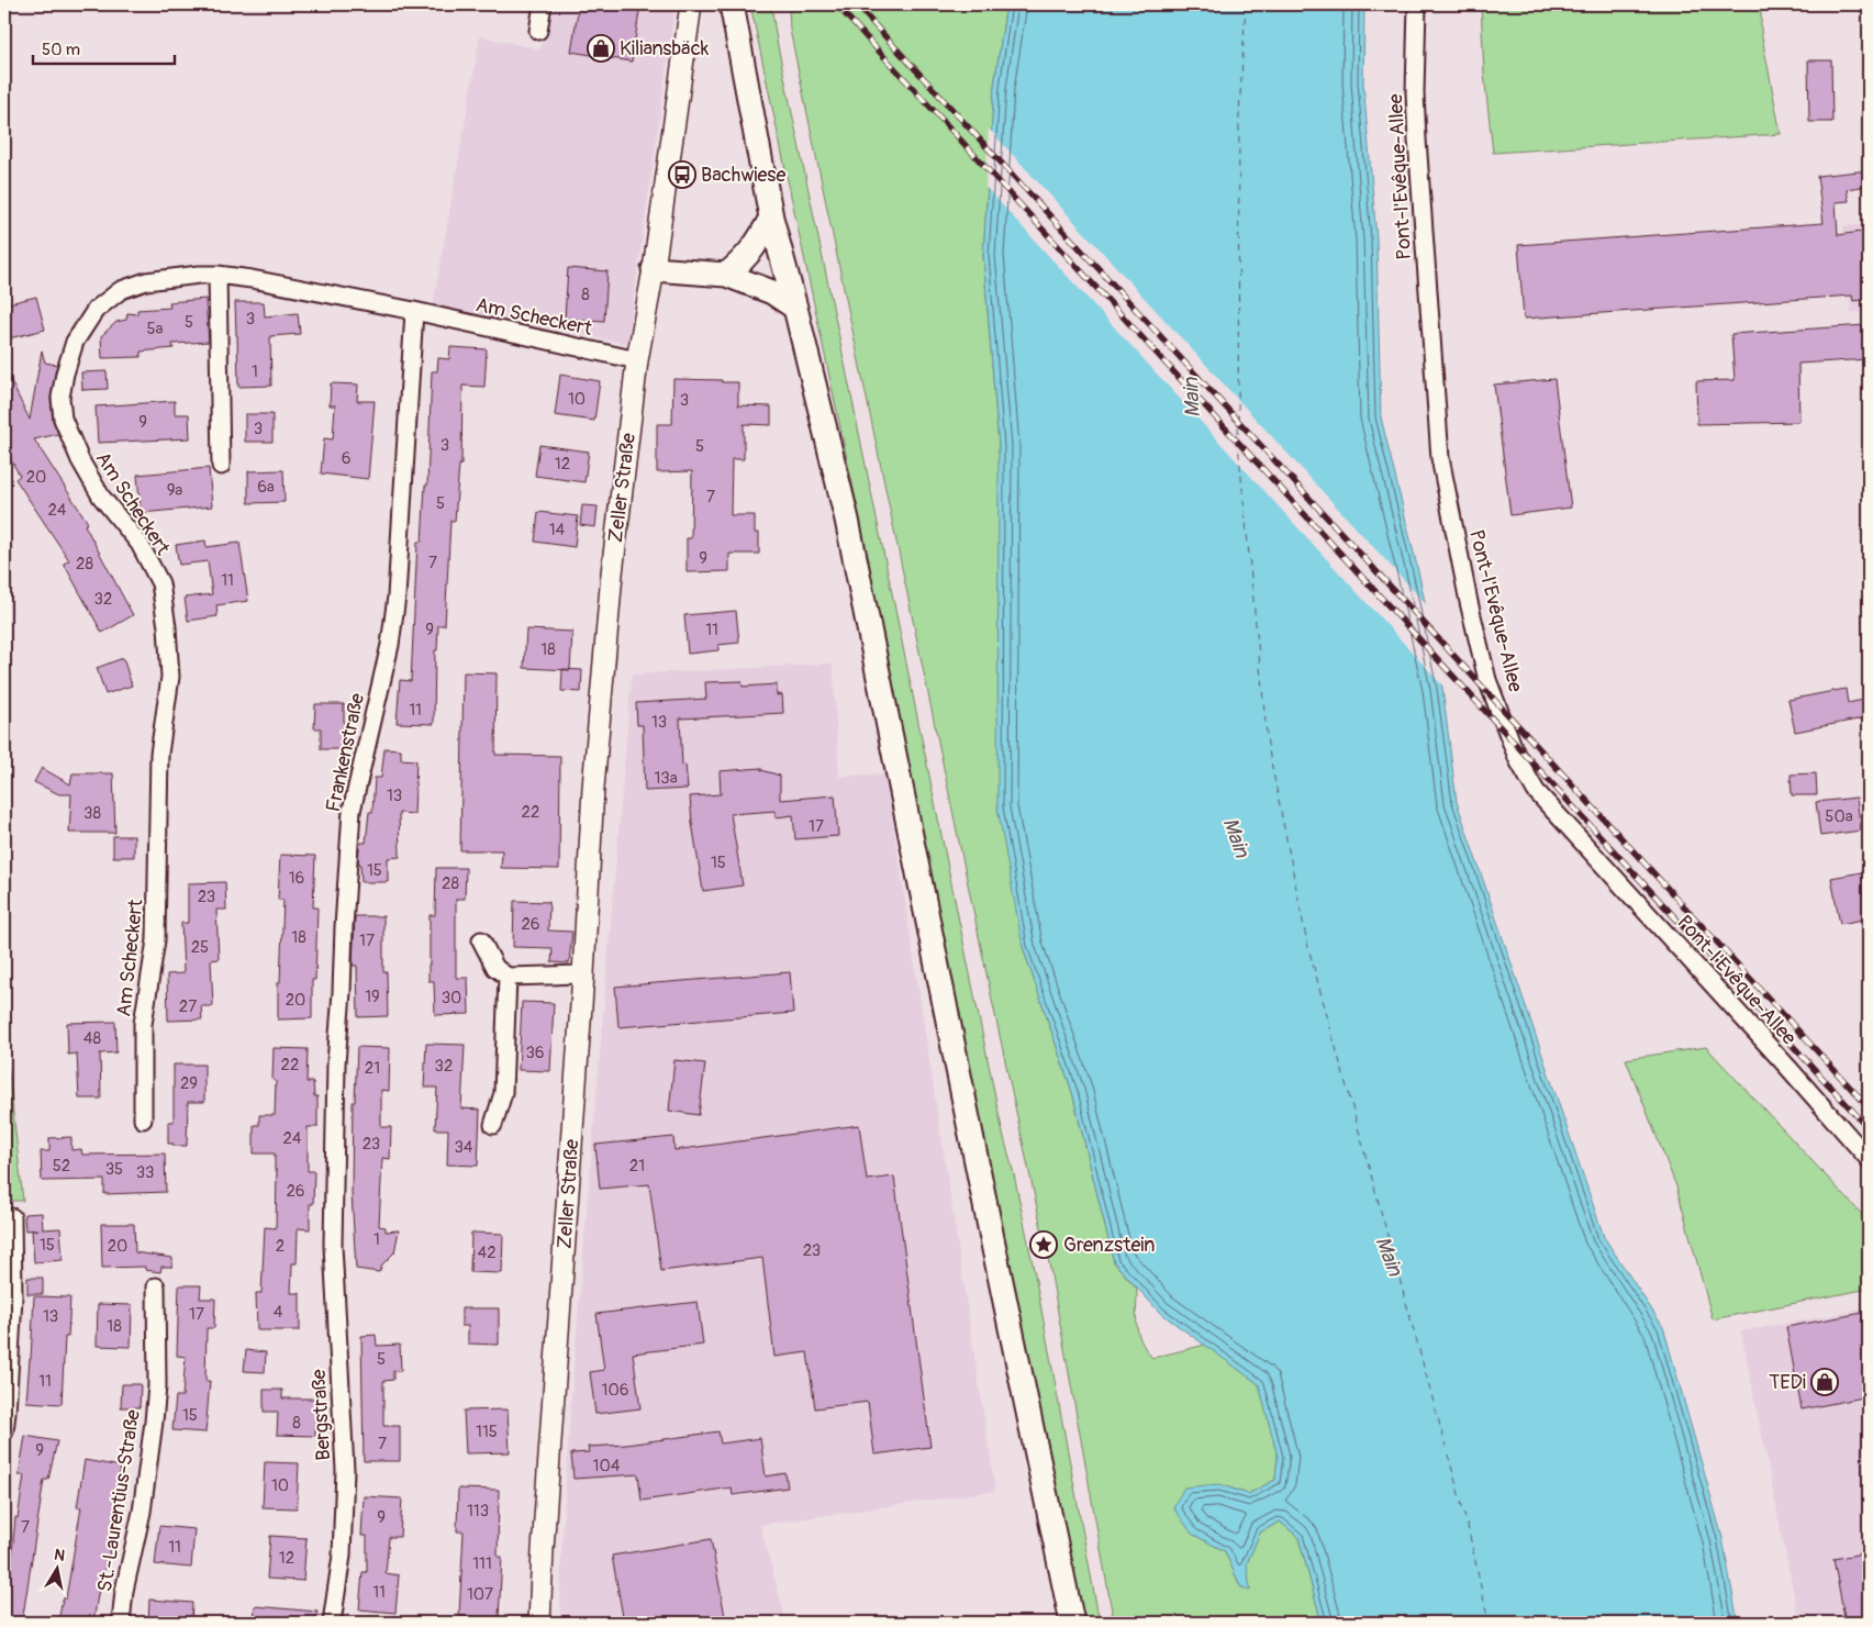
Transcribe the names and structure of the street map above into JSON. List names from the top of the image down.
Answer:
{
  "streets": {
    "street": [
      "Pont-l'Evêque-Allee",
      "Am Scheckert",
      "Zeller Straße",
      "Frankenstraße",
      "Bergstraße",
      "St.-Laurentius-Straße"
    ]
  },
  "crossings": [
    ["Am Scheckert", "Zeller Straße"],
    ["Am Scheckert", "Frankenstraße"],
    ["Frankenstraße", "Bergstraße"]
  ],
  "water": ["Main"],
  "places": {
    "shop": ["Kiliansbäck", "TEDi"],
    "bus stop": ["Bachwiese"],
    "place": ["Grenzstein"]
  },
  "house_numbers": [
    "8",
    "3",
    "5",
    "5a",
    "1",
    "10",
    "3",
    "9",
    "3",
    "3",
    "5",
    "6",
    "12",
    "20",
    "6a",
    "9a",
    "7",
    "5",
    "24",
    "14",
    "9",
    "7",
    "28",
    "11",
    "32",
    "9",
    "11",
    "18",
    "11",
    "13",
    "13a",
    "13",
    "22",
    "38",
    "50a",
    "17",
    "15",
    "15",
    "16",
    "28",
    "23",
    "26",
    "18",
    "17",
    "25",
    "19",
    "30",
    "20",
    "27",
    "48",
    "36",
    "22",
    "32",
    "21",
    "29",
    "24",
    "23",
    "34",
    "52",
    "21",
    "35",
    "33",
    "26",
    "1",
    "15",
    "20",
    "2",
    "23",
    "42",
    "4",
    "17",
    "13",
    "18",
    "5",
    "11",
    "106",
    "15",
    "8",
    "115",
    "7",
    "9",
    "104",
    "10",
    "113",
    "9",
    "7",
    "11",
    "12",
    "111",
    "11",
    "107"
  ],
  "scale_bar": "50 m",
  "north": "top"
}
